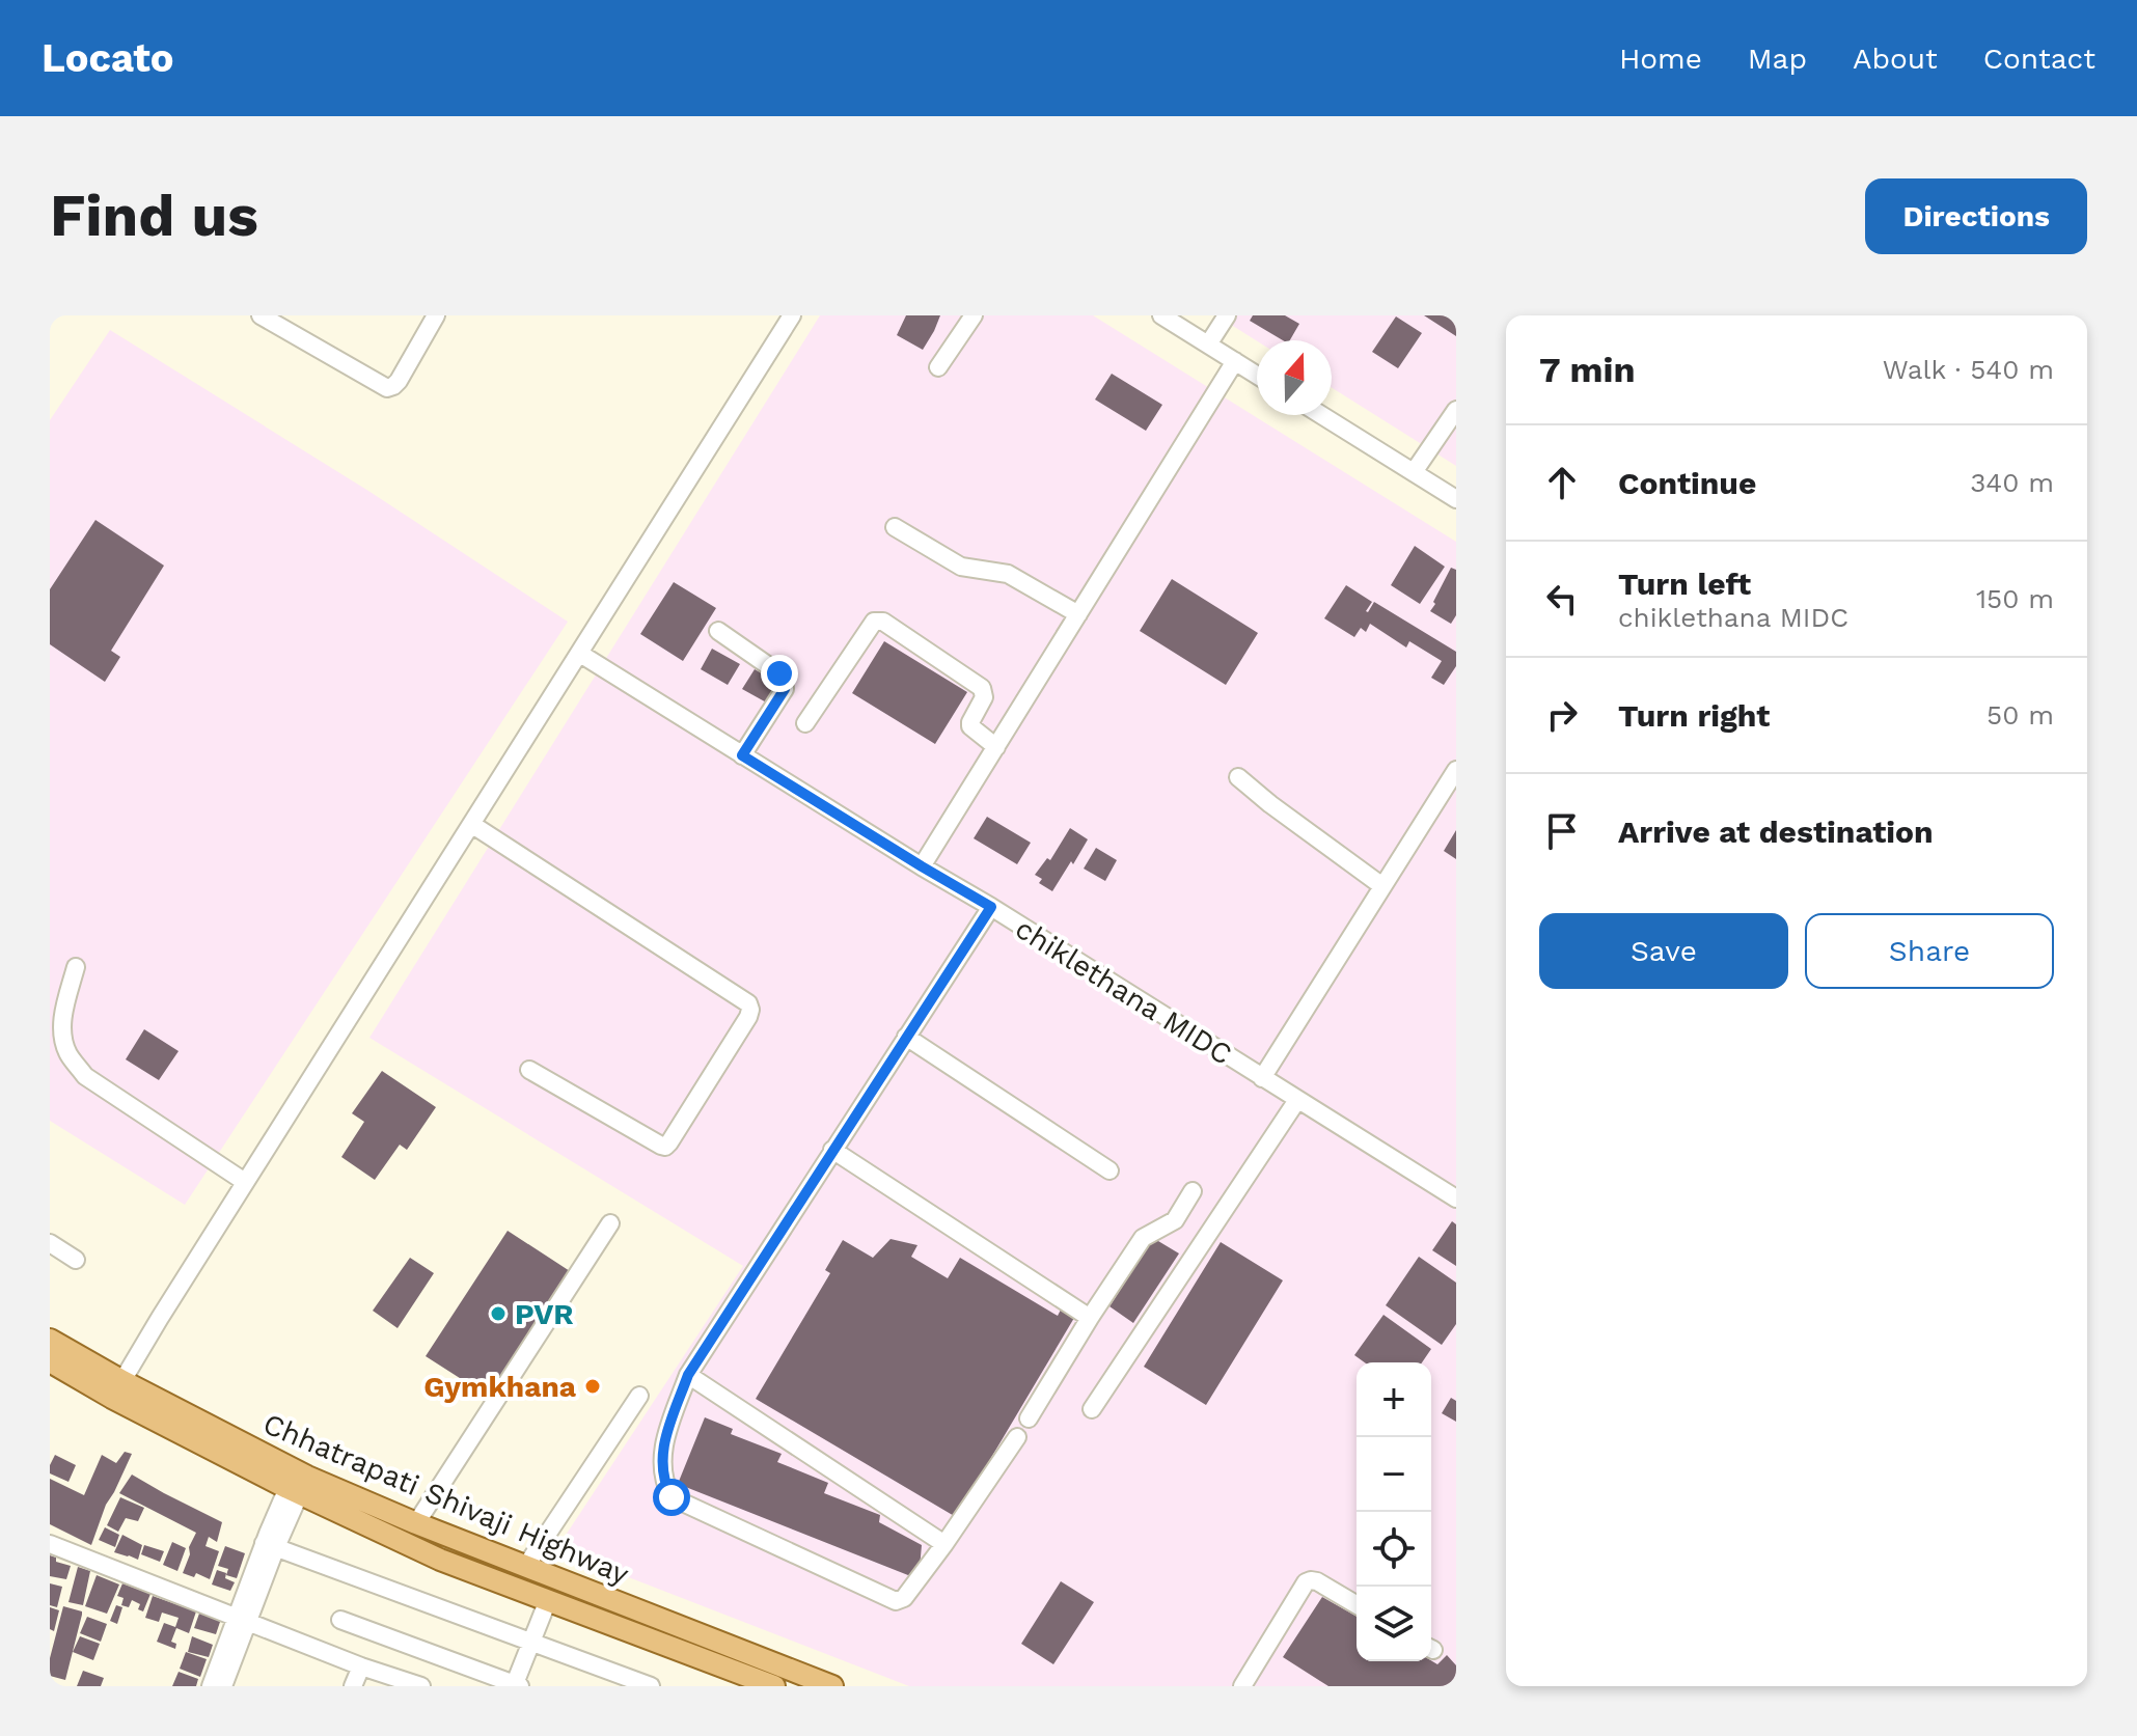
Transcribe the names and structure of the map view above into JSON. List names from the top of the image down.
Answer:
{
  "streets": {
    "main road": ["Chhatrapati Shivaji Highway"],
    "street": ["chiklethana MIDC"]
  },
  "places": ["PVR", "Gymkhana"],
  "north": "top",
  "page": {
    "header": "Locato",
    "nav": [
      "Home",
      "Map",
      "About",
      "Contact"
    ],
    "buttons": [
      "Directions",
      ["Save", "Share"]
    ],
    "title": "Find us",
    "heading": ["7 min", "Walk · 540 m"],
    "list": [
      ["Continue", "340 m"],
      ["Turn left", "chiklethana MIDC", "150 m"],
      ["Turn right", "50 m"],
      "Arrive at destination"
    ],
    "map_buttons": ["+", "−"]
  }
}
